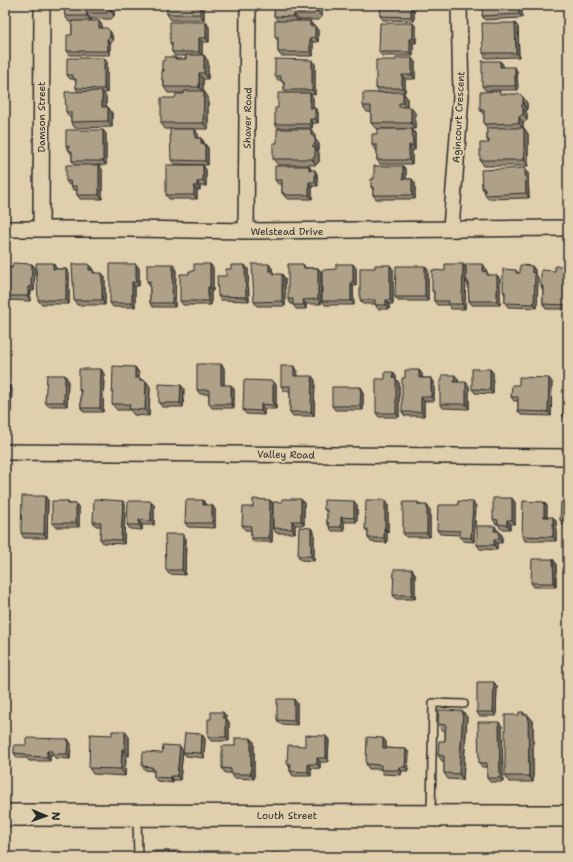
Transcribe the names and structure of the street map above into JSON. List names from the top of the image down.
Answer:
{
  "streets": {
    "main road": ["Louth Street"],
    "street": [
      "Damson Street",
      "Agincourt Crescent",
      "Shaver Road",
      "Welstead Drive",
      "Valley Road"
    ]
  },
  "crossings": [
    ["Damson Street", "Welstead Drive"],
    ["Agincourt Crescent", "Welstead Drive"],
    ["Shaver Road", "Welstead Drive"]
  ],
  "north": "right"
}
